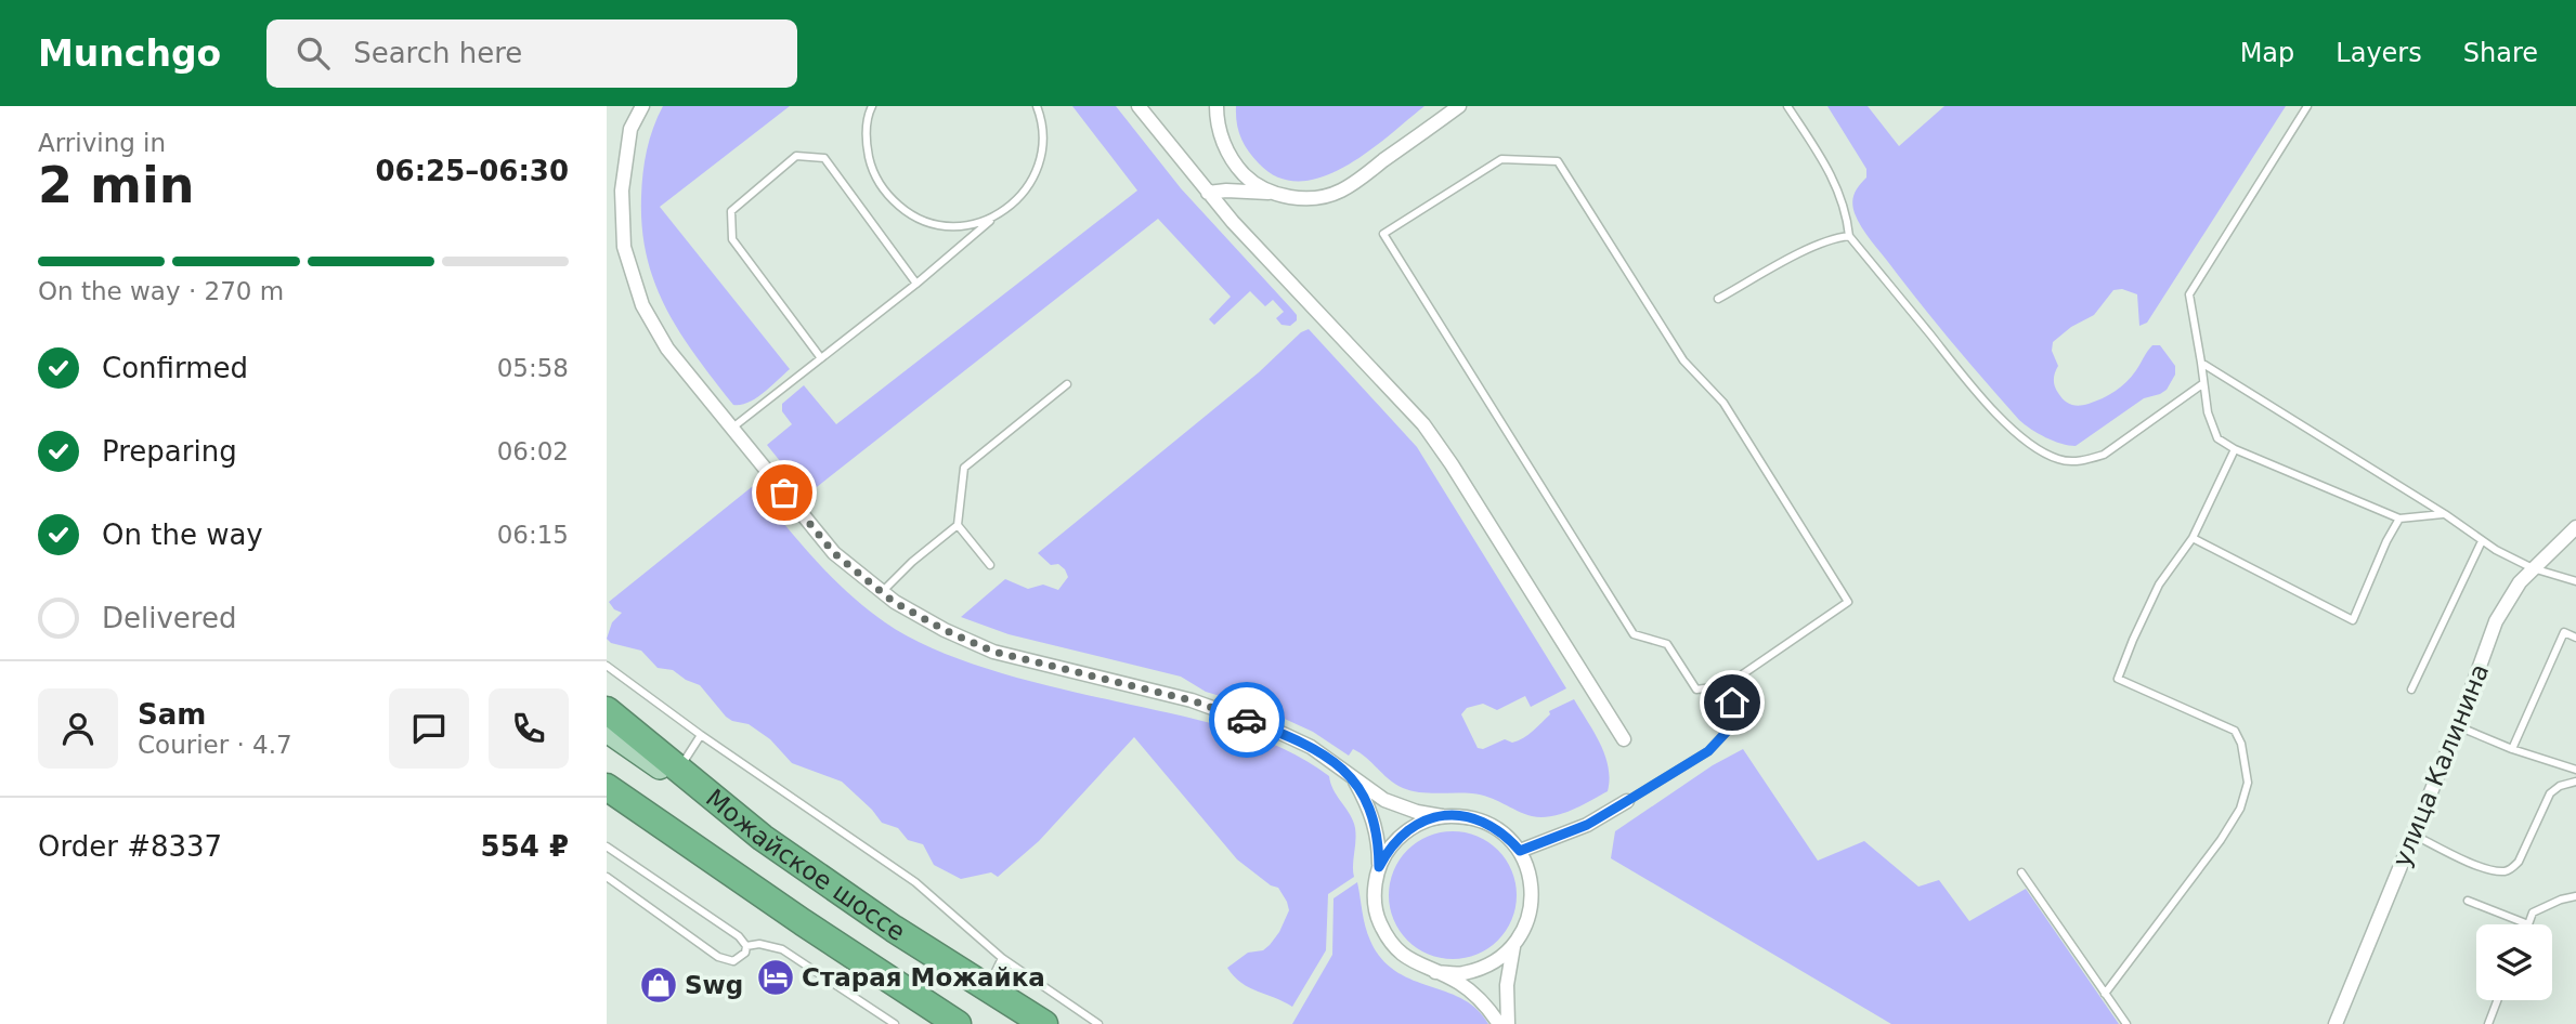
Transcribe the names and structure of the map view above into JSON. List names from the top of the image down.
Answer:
{
  "streets": {
    "highway": ["Можайское шоссе"],
    "street": ["улица Калинина"]
  },
  "places": {
    "hotel": ["Старая Можайка"],
    "shop": ["Swg"]
  },
  "page": {
    "header": "Munchgo",
    "search": "Search here",
    "nav": ["Map", "Layers", "Share"],
    "heading": ["2 min", "Arriving in", "06:25–06:30"],
    "panel": [
      "Sam",
      "Courier · 4.7",
      "Order #8337",
      "554 ₽"
    ],
    "bar": "On the way · 270 m",
    "list": [
      ["Confirmed", "05:58"],
      ["Preparing", "06:02"],
      ["On the way", "06:15"],
      "Delivered"
    ]
  }
}
